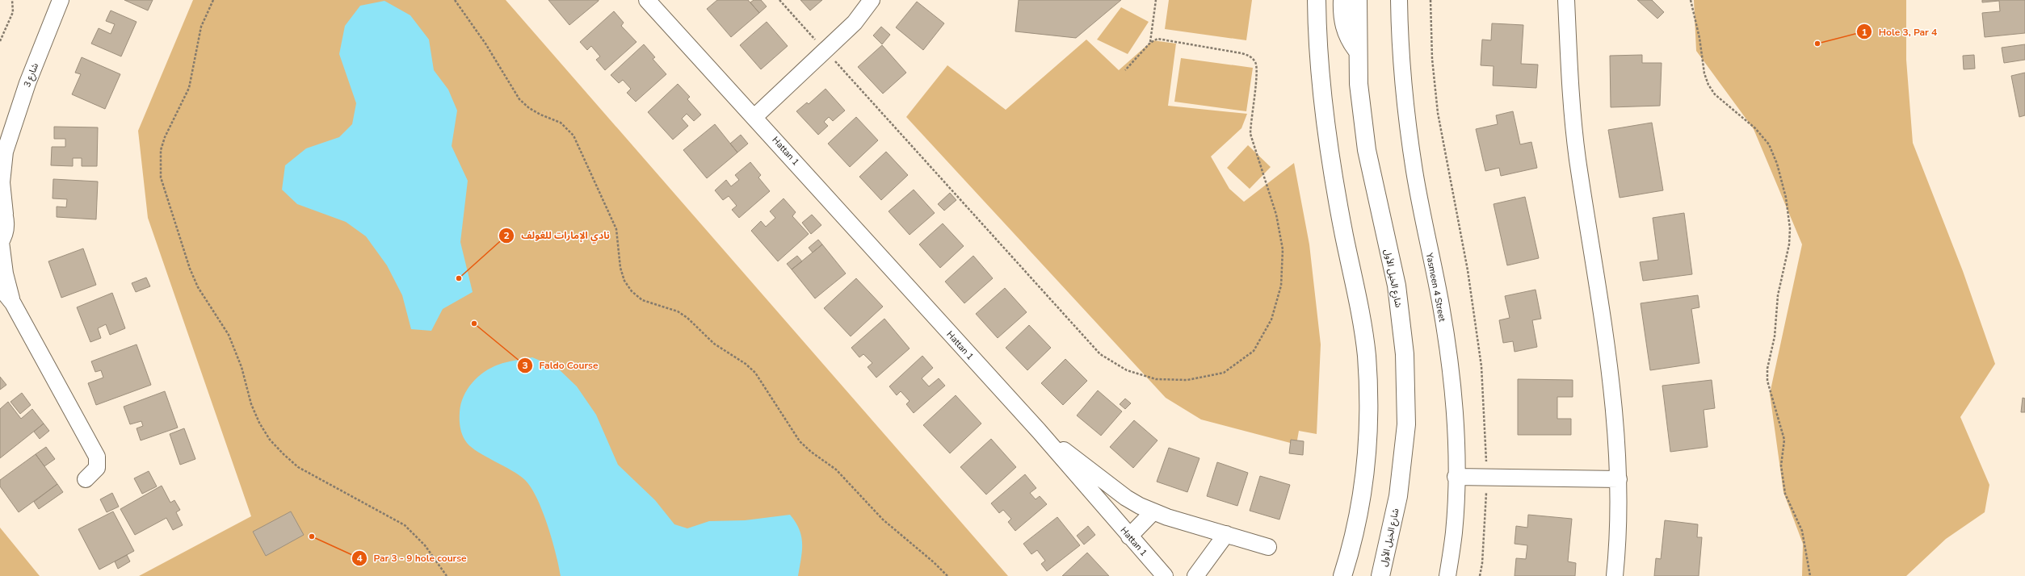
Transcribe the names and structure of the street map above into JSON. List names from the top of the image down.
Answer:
{
  "streets": {
    "main road": ["شارع الخيل الأول"],
    "street": ["شارع 3", "Hattan 1", "Yasmeen 4 Street"]
  },
  "places": [
    "Hole 3, Par 4",
    "نادي الإمارات للغولف",
    "Faldo Course",
    "Par 3 - 9 hole course"
  ]
}
